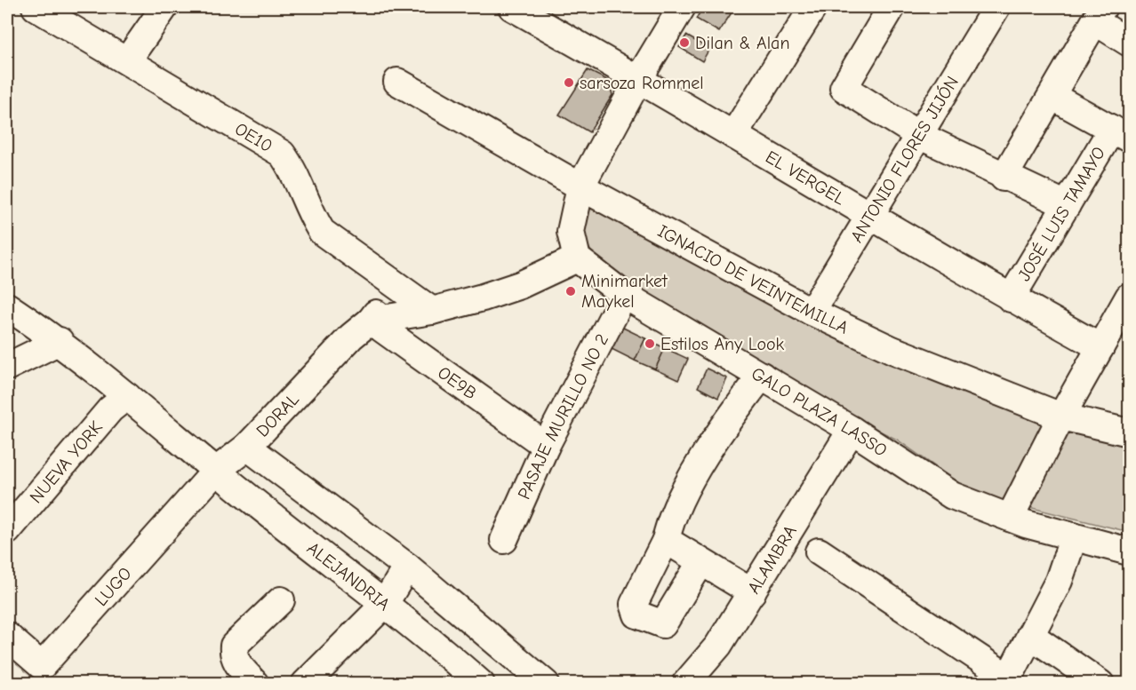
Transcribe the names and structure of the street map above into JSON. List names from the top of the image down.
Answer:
{
  "streets": {
    "street": [
      "OE10",
      "ANTONIO FLORES JIJÓN",
      "EL VERGEL",
      "JOSÉ LUIS TAMAYO",
      "IGNACIO DE VEINTEMILLA",
      "OE9B",
      "GALO PLAZA LASSO",
      "DORAL",
      "PASAJE MURILLO NO 2",
      "NUEVA YORK",
      "ALAMBRA",
      "ALEJANDRIA",
      "LUGO"
    ]
  },
  "crossings": [
    ["OE10", "DORAL"],
    ["ANTONIO FLORES JIJÓN", "EL VERGEL"],
    ["ANTONIO FLORES JIJÓN", "IGNACIO DE VEINTEMILLA"],
    ["EL VERGEL", "JOSÉ LUIS TAMAYO"],
    ["OE9B", "DORAL"],
    ["OE9B", "PASAJE MURILLO NO 2"],
    ["GALO PLAZA LASSO", "DORAL"],
    ["GALO PLAZA LASSO", "PASAJE MURILLO NO 2"],
    ["GALO PLAZA LASSO", "ALAMBRA"],
    ["DORAL", "ALEJANDRIA"],
    ["DORAL", "LUGO"],
    ["ALEJANDRIA", "LUGO"]
  ],
  "places": [
    "Dilan & Alan",
    "sarsoza Rommel",
    "Minimarket Maykel",
    "Estilos Any Look"
  ]
}
